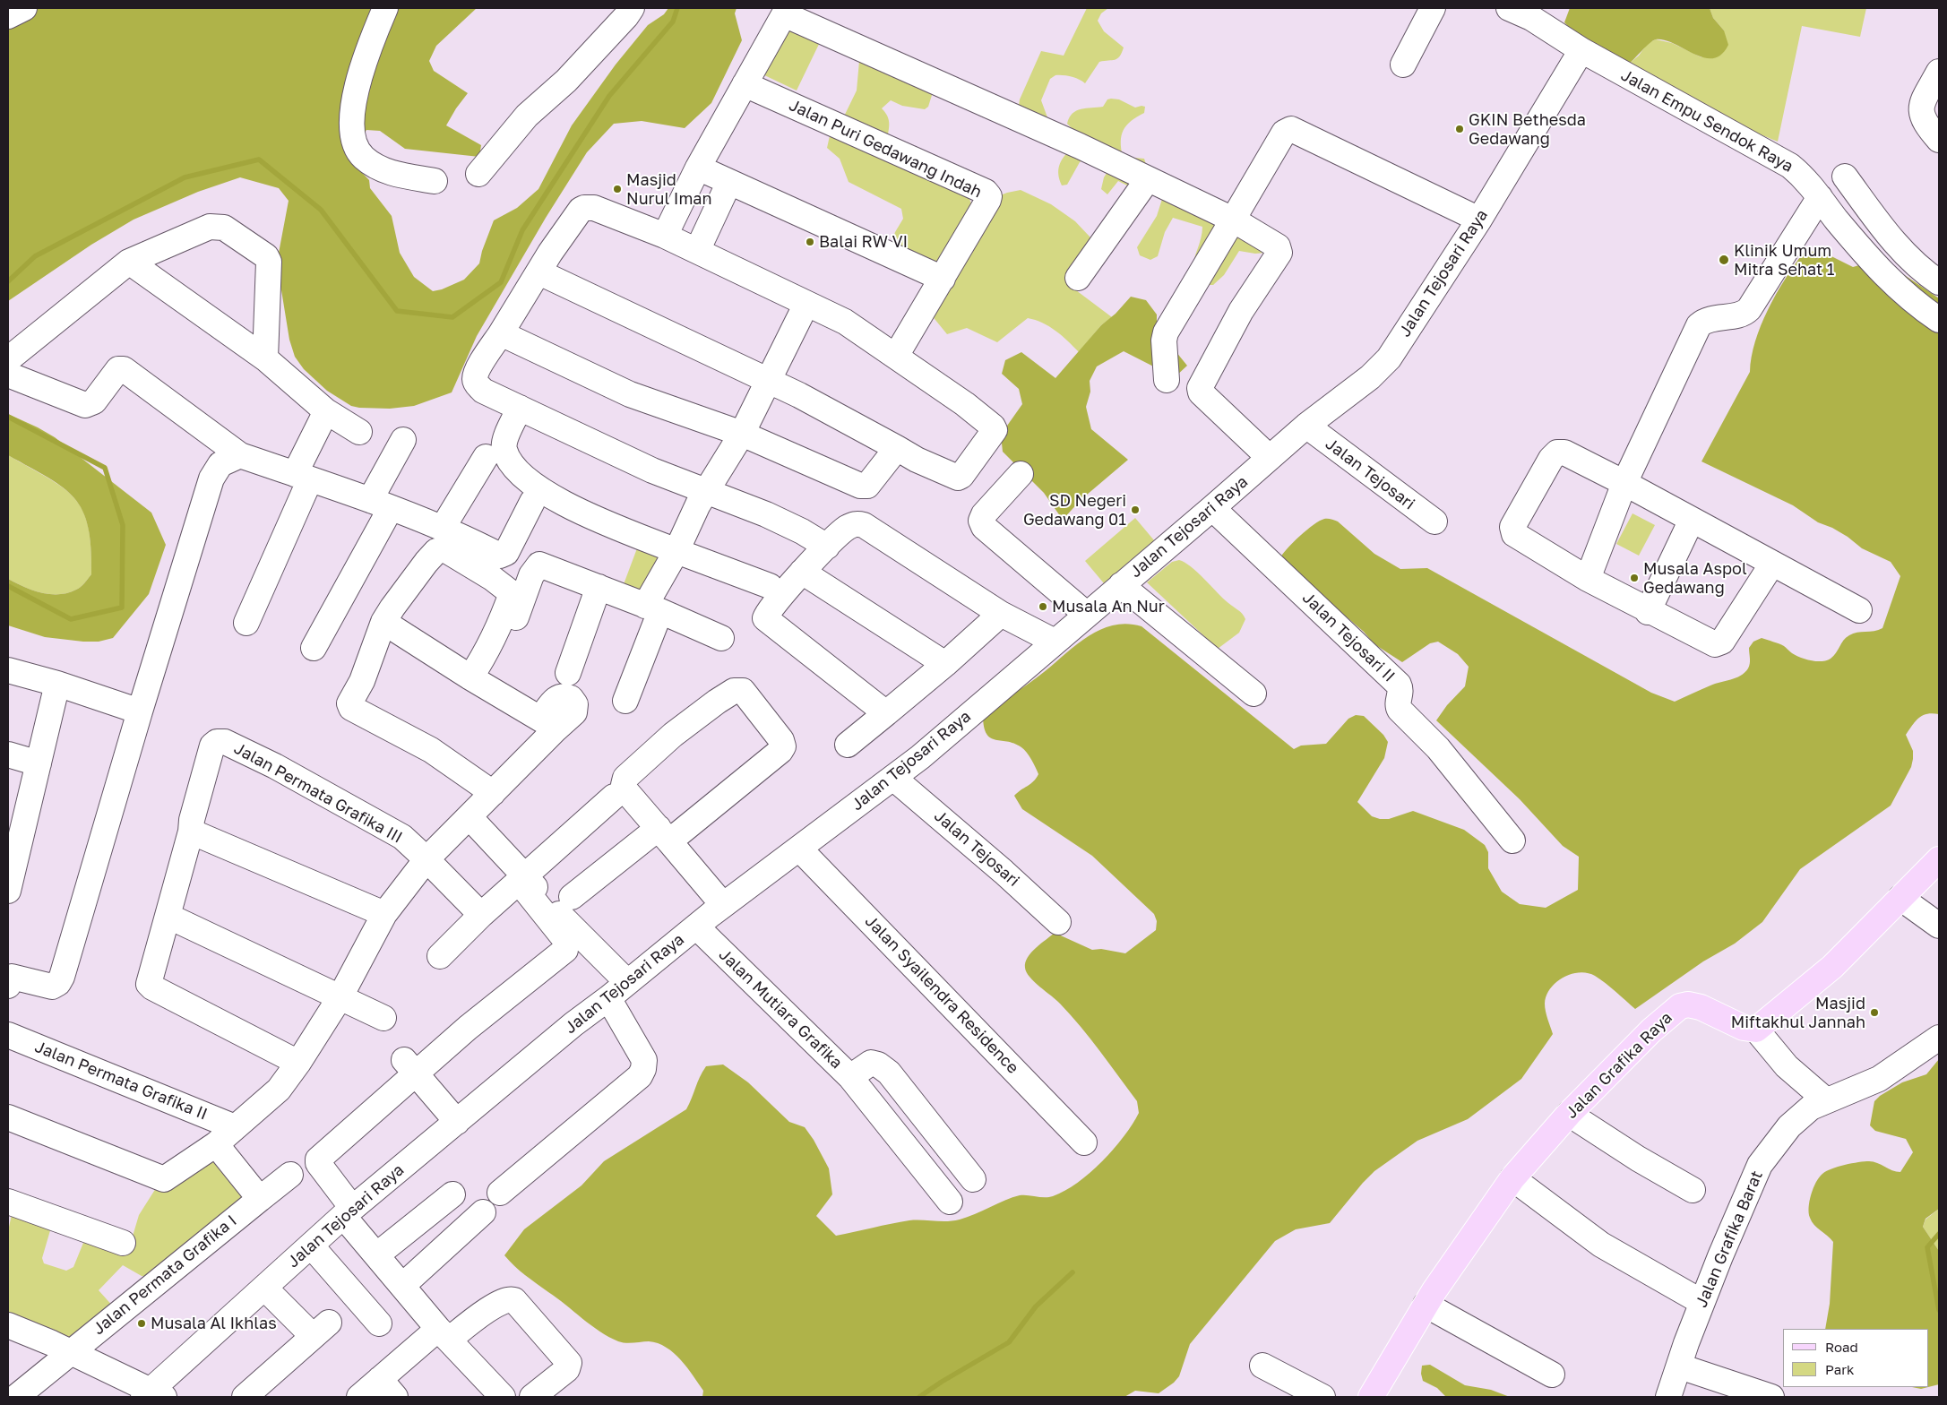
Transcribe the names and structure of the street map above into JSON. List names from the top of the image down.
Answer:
{
  "streets": {
    "main road": ["Jalan Grafika Raya"],
    "street": [
      "Jalan Empu Sendok Raya",
      "Jalan Puri Gedawang Indah",
      "Jalan Tejosari Raya",
      "Jalan Tejosari",
      "Jalan Tejosari II",
      "Jalan Permata Grafika III",
      "Jalan Syailendra Residence",
      "Jalan Mutiara Grafika",
      "Jalan Permata Grafika II",
      "Jalan Grafika Barat",
      "Jalan Permata Grafika I"
    ]
  },
  "crossings": [
    ["Jalan Empu Sendok Raya", "Jalan Tejosari Raya"],
    ["Jalan Tejosari Raya", "Jalan Tejosari"],
    ["Jalan Tejosari Raya", "Jalan Tejosari II"],
    ["Jalan Tejosari Raya", "Jalan Syailendra Residence"],
    ["Jalan Tejosari Raya", "Jalan Mutiara Grafika"]
  ],
  "places": [
    "GKIN Bethesda Gedawang",
    "Masjid Nurul Iman",
    "Balai RW VI",
    "Klinik Umum Mitra Sehat 1",
    "SD Negeri Gedawang 01",
    "Musala Aspol Gedawang",
    "Musala An Nur",
    "Masjid Miftakhul Jannah",
    "Musala Al Ikhlas"
  ],
  "legend": ["Road", "Park"]
}
